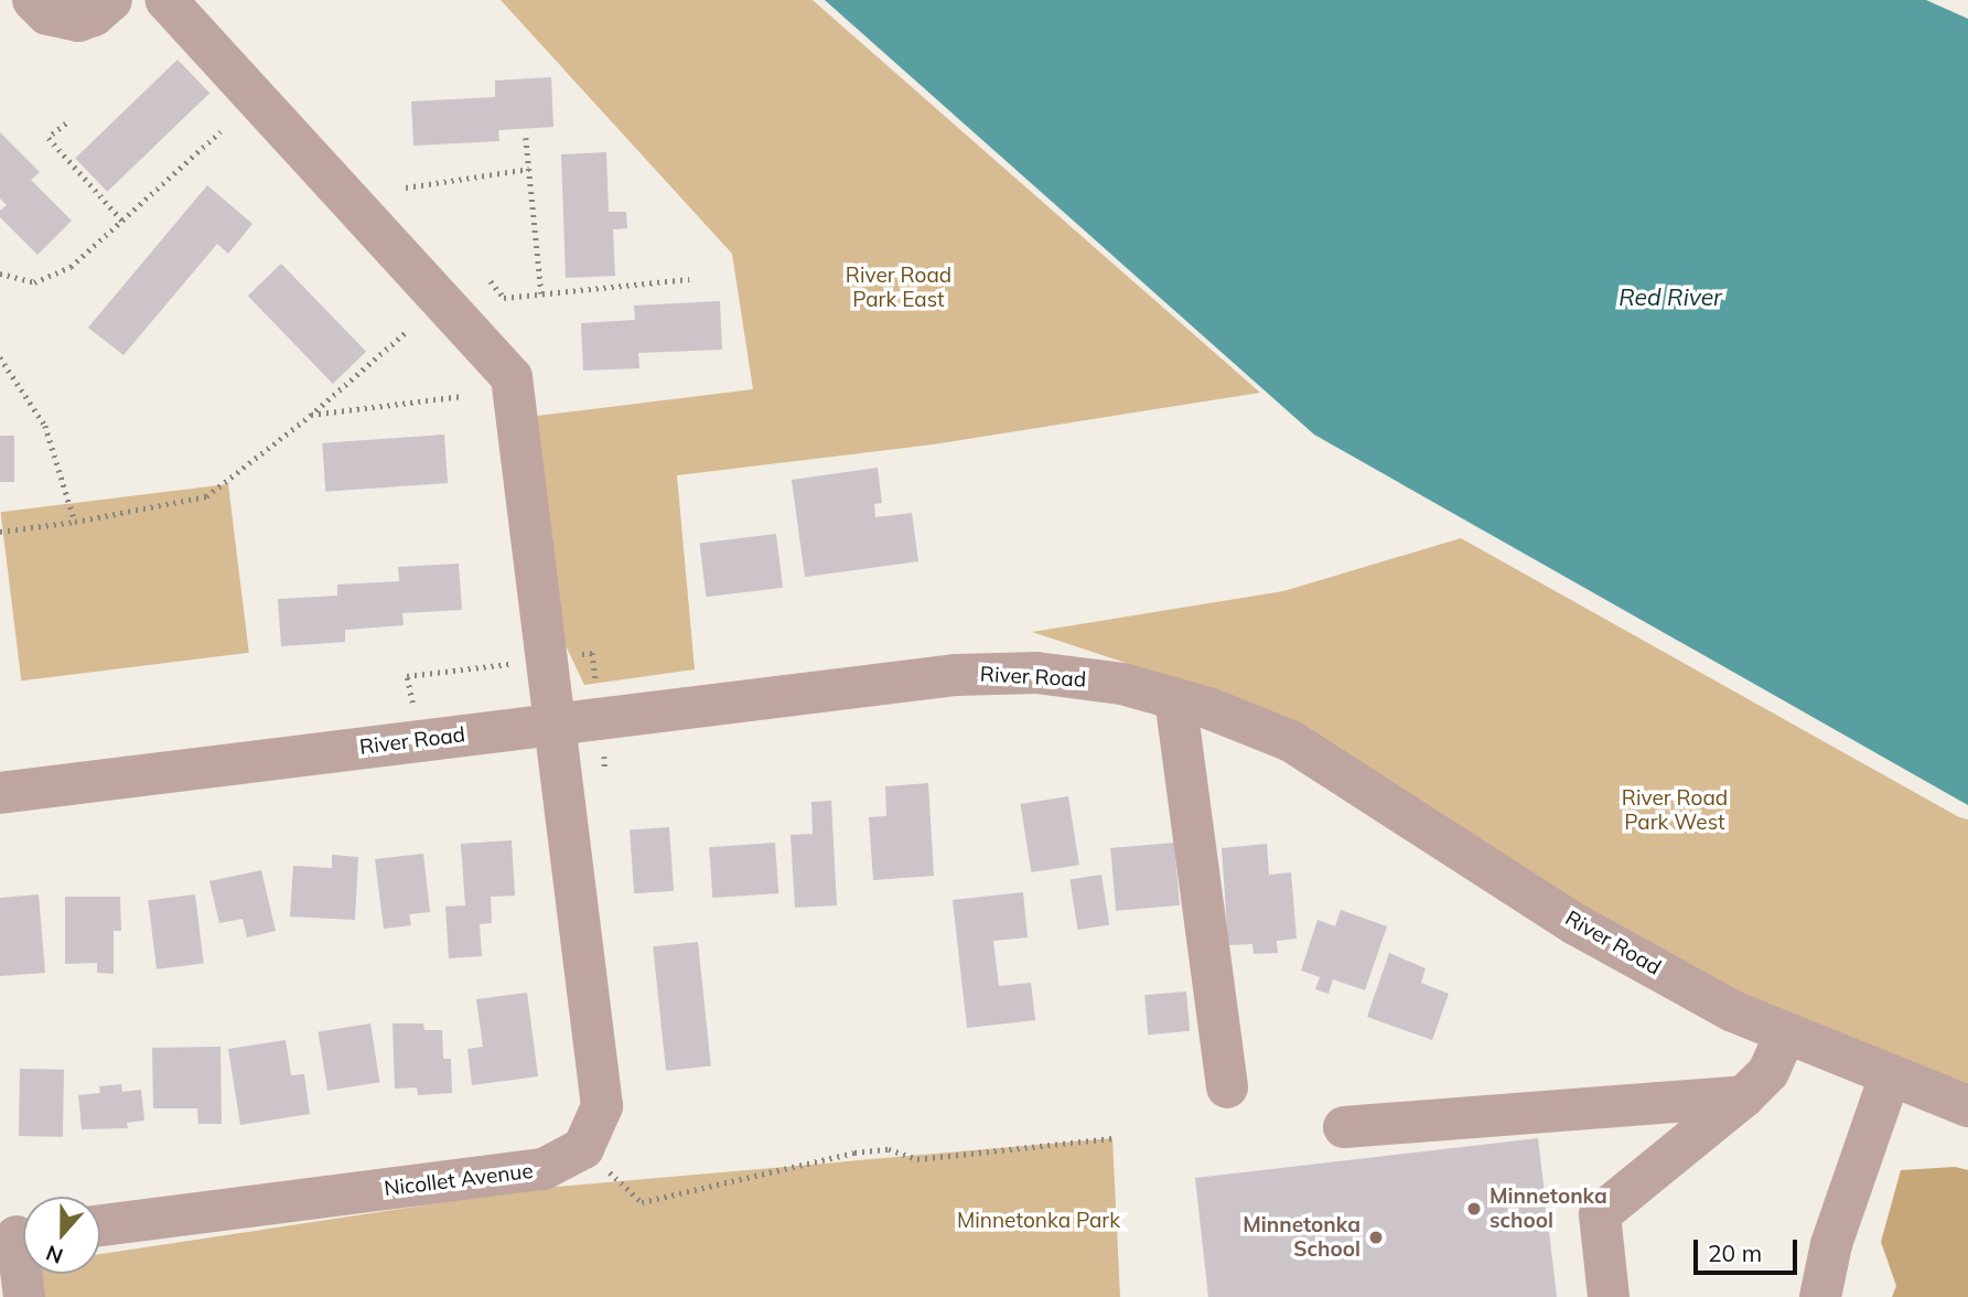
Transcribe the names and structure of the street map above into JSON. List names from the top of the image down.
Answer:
{
  "streets": {
    "street": ["River Road", "Nicollet Avenue"]
  },
  "water": ["Red River"],
  "parks": ["River Road Park East", "River Road Park West", "Minnetonka Park"],
  "places": ["Minnetonka school", "Minnetonka School"],
  "scale_bar": "20 m",
  "north": "bottom"
}
